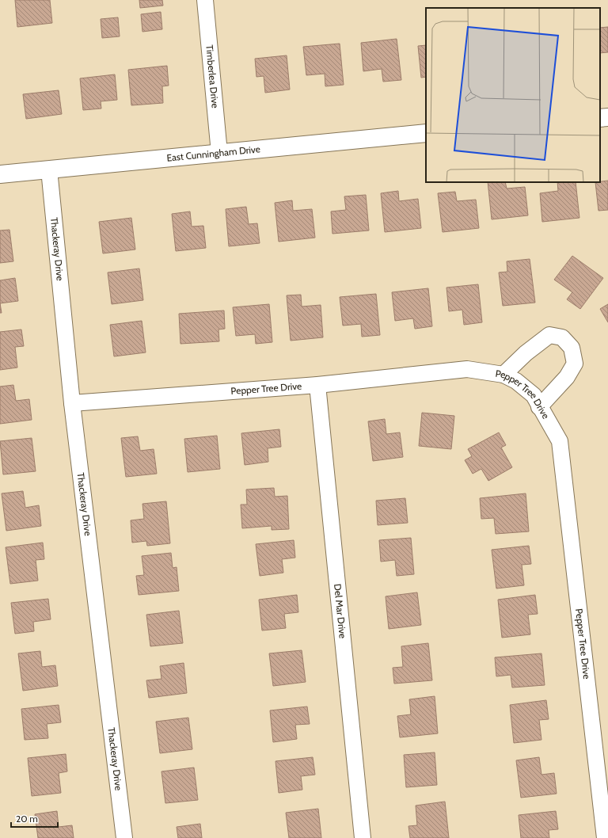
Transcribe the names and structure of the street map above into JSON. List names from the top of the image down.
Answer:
{
  "streets": {
    "street": [
      "Timberlea Drive",
      "East Cunningham Drive",
      "Thackeray Drive",
      "Pepper Tree Drive",
      "Del Mar Drive"
    ]
  },
  "crossings": [
    ["Timberlea Drive", "East Cunningham Drive"],
    ["East Cunningham Drive", "Thackeray Drive"],
    ["Thackeray Drive", "Pepper Tree Drive"],
    ["Pepper Tree Drive", "Del Mar Drive"]
  ],
  "scale_bar": "20 m"
}
